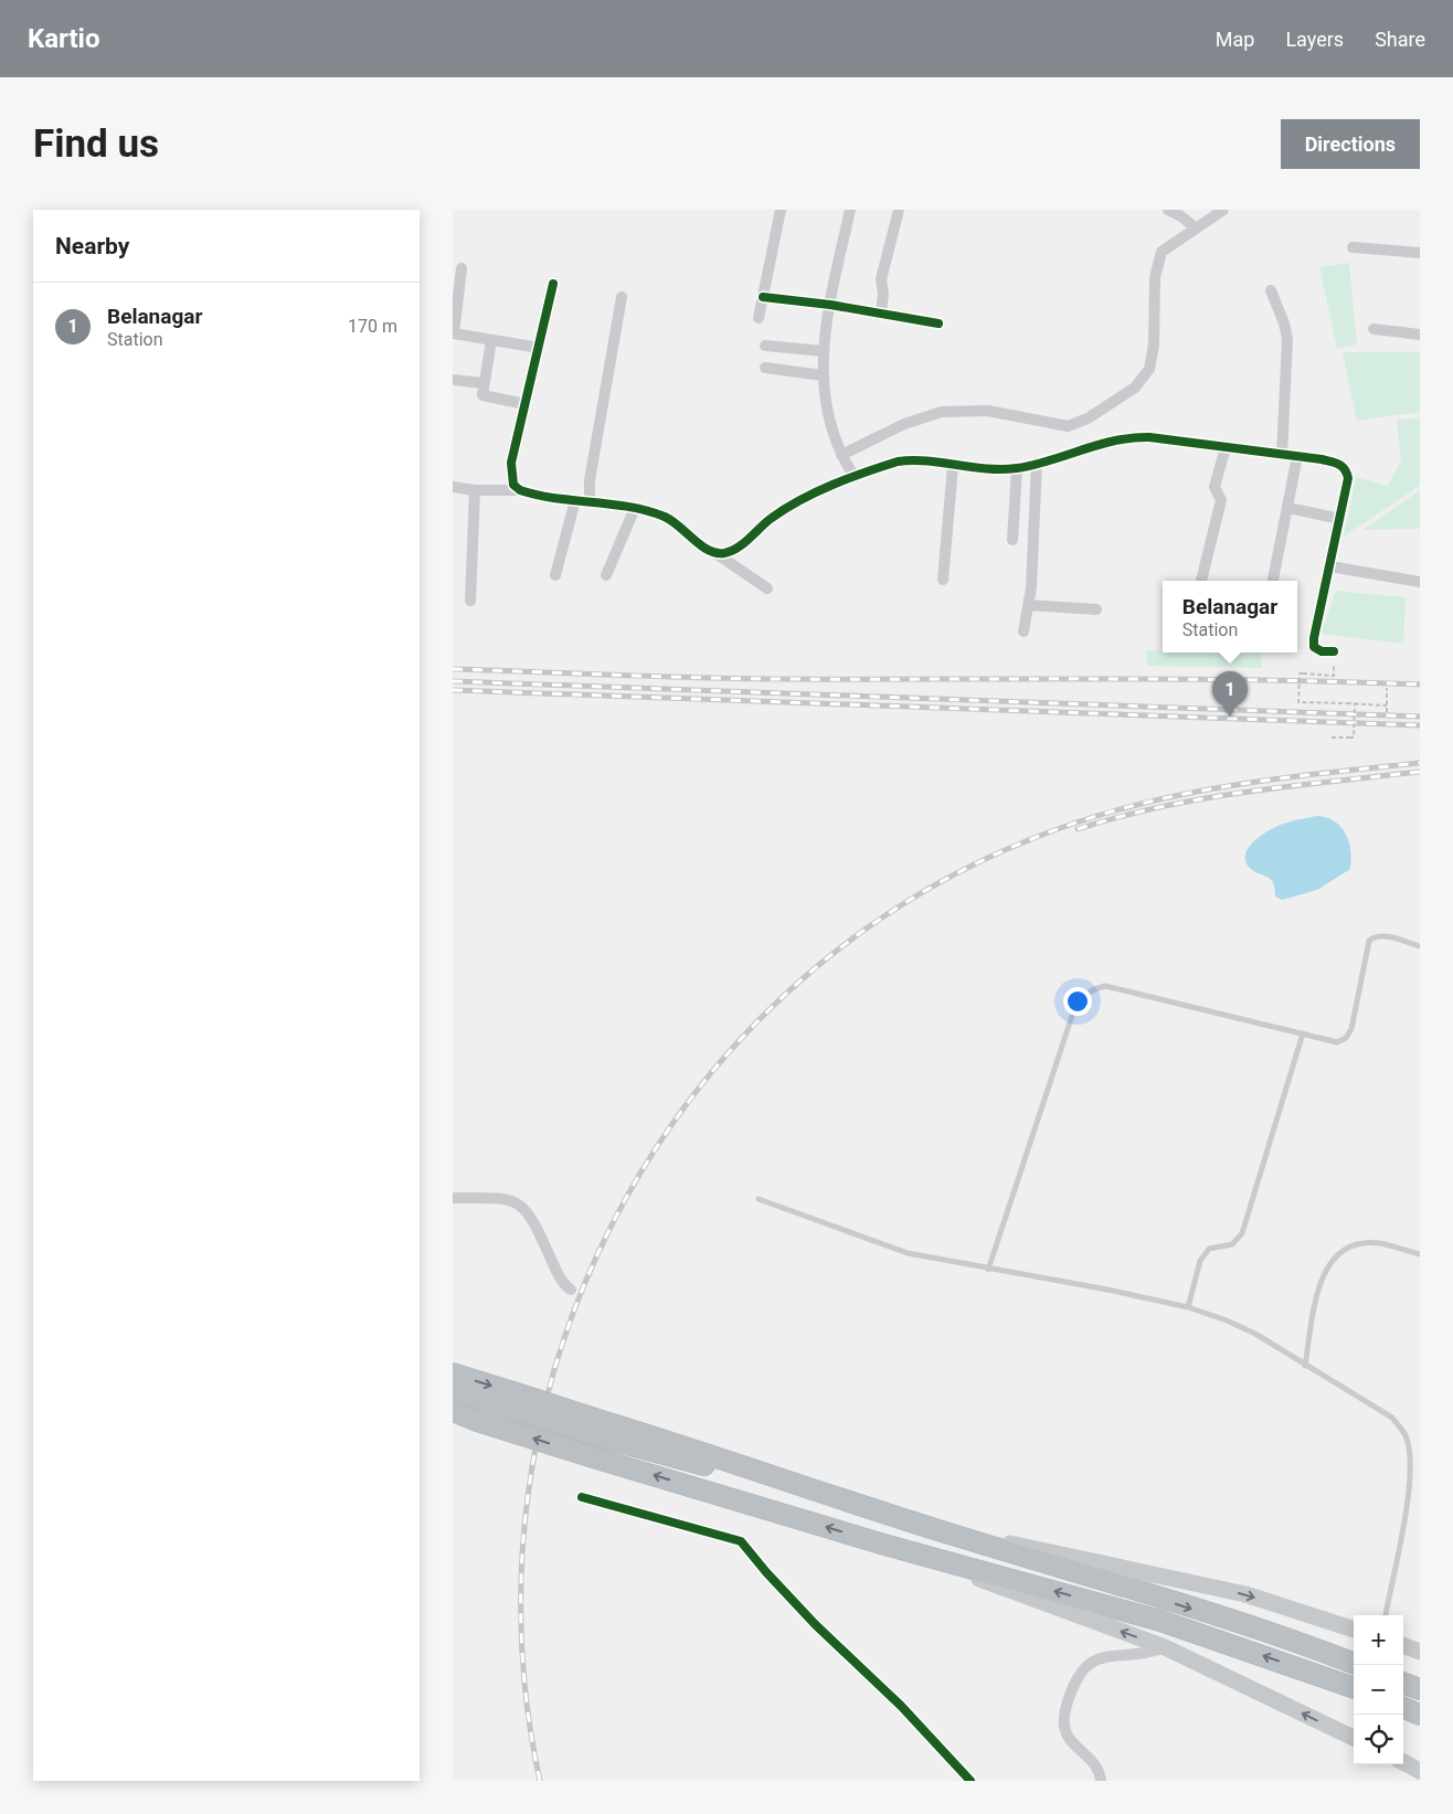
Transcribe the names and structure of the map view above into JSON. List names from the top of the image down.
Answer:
{
  "page": {
    "header": "Kartio",
    "nav": ["Map", "Layers", "Share"],
    "buttons": "Directions",
    "title": "Find us",
    "heading": "Nearby",
    "list": [
      {
        "mark": "1",
        "name": "Belanagar",
        "note": "Station",
        "value": "170 m"
      }
    ],
    "popup": ["Belanagar", "Station"],
    "pins": "1",
    "map_buttons": ["+", "−"]
  }
}
